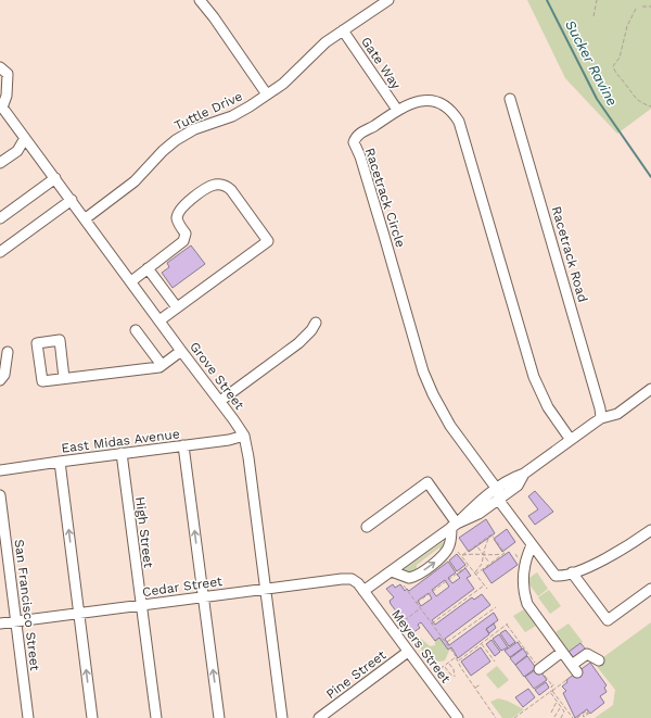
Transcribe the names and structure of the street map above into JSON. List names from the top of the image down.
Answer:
{
  "streets": {
    "street": [
      "Gate Way",
      "Tuttle Drive",
      "Racetrack Circle",
      "Racetrack Road",
      "Grove Street",
      "East Midas Avenue",
      "High Street",
      "Cedar Street",
      "San Francisco Street",
      "Meyers Street",
      "Pine Street"
    ]
  },
  "crossings": [
    ["Gate Way", "Tuttle Drive"],
    ["Gate Way", "Racetrack Circle"],
    ["Tuttle Drive", "Grove Street"],
    ["Grove Street", "East Midas Avenue"],
    ["Grove Street", "Cedar Street"],
    ["East Midas Avenue", "High Street"],
    ["High Street", "Cedar Street"],
    ["Cedar Street", "San Francisco Street"],
    ["Cedar Street", "Meyers Street"],
    ["Meyers Street", "Pine Street"]
  ],
  "water": ["Sucker Ravine"]
}
